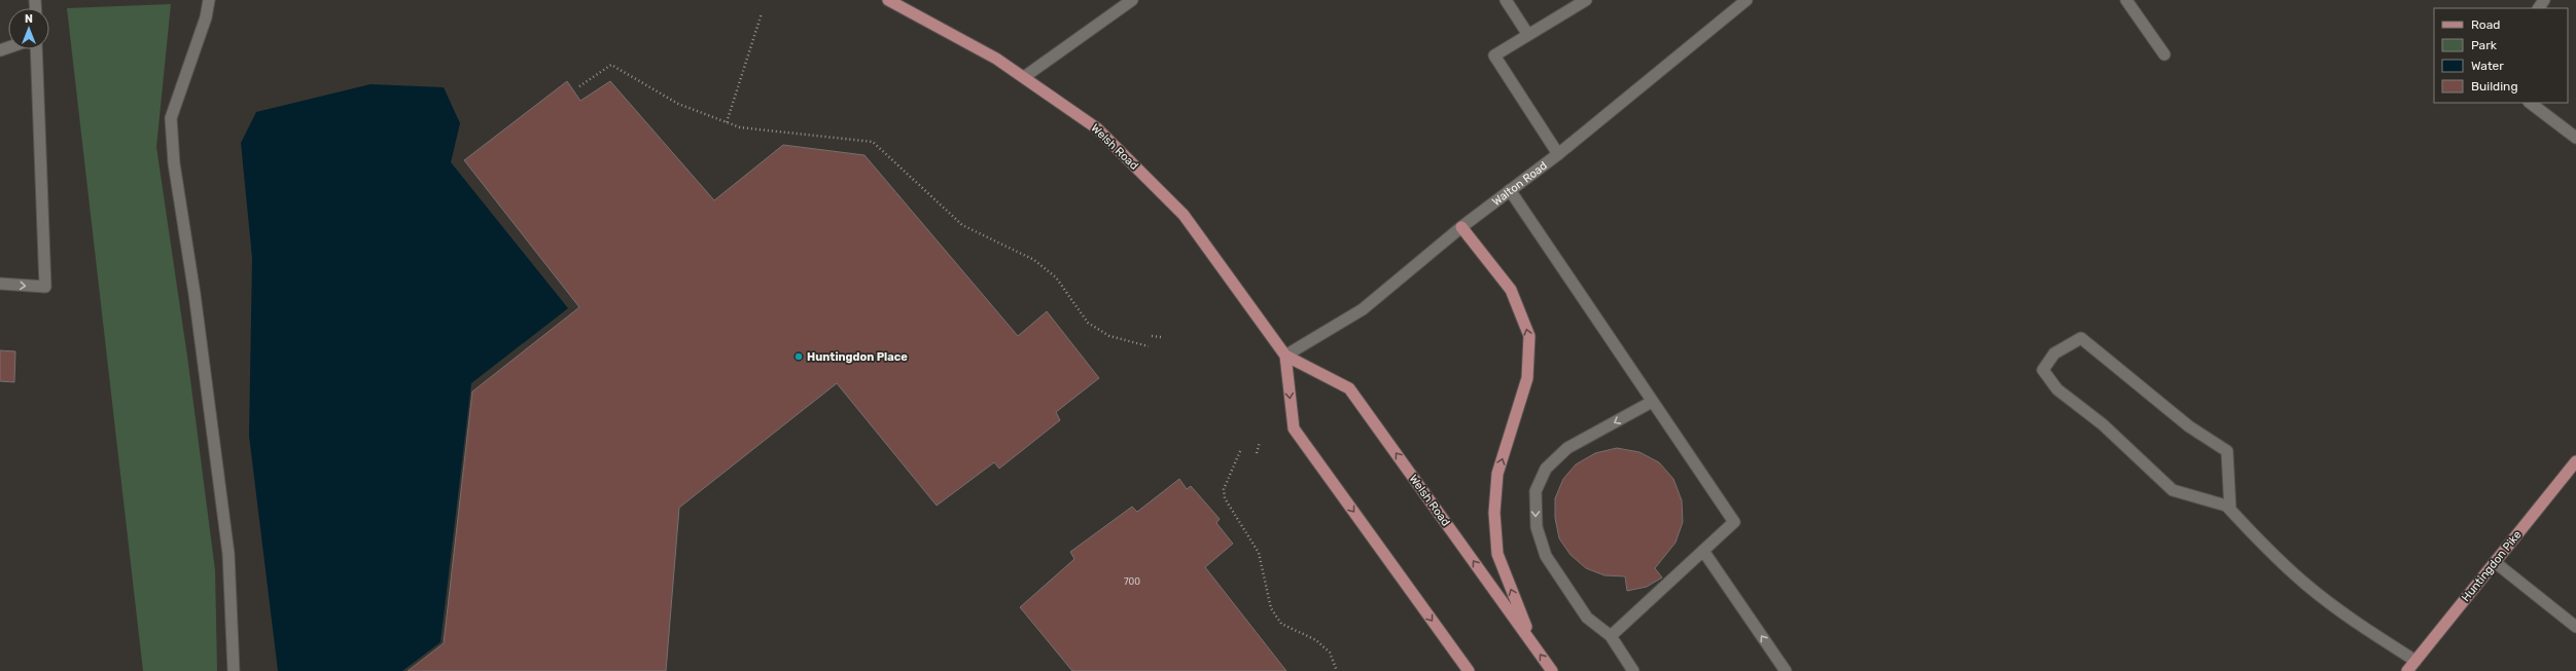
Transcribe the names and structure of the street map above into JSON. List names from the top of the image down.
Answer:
{
  "streets": {
    "main road": ["Welsh Road", "Huntingdon Pike"],
    "street": ["Walton Road"]
  },
  "crossings": [
    ["Welsh Road", "Walton Road"]
  ],
  "places": ["Huntingdon Place"],
  "house_numbers": ["700"],
  "legend": [
    "Road",
    "Park",
    "Water",
    "Building"
  ],
  "north": "top"
}
